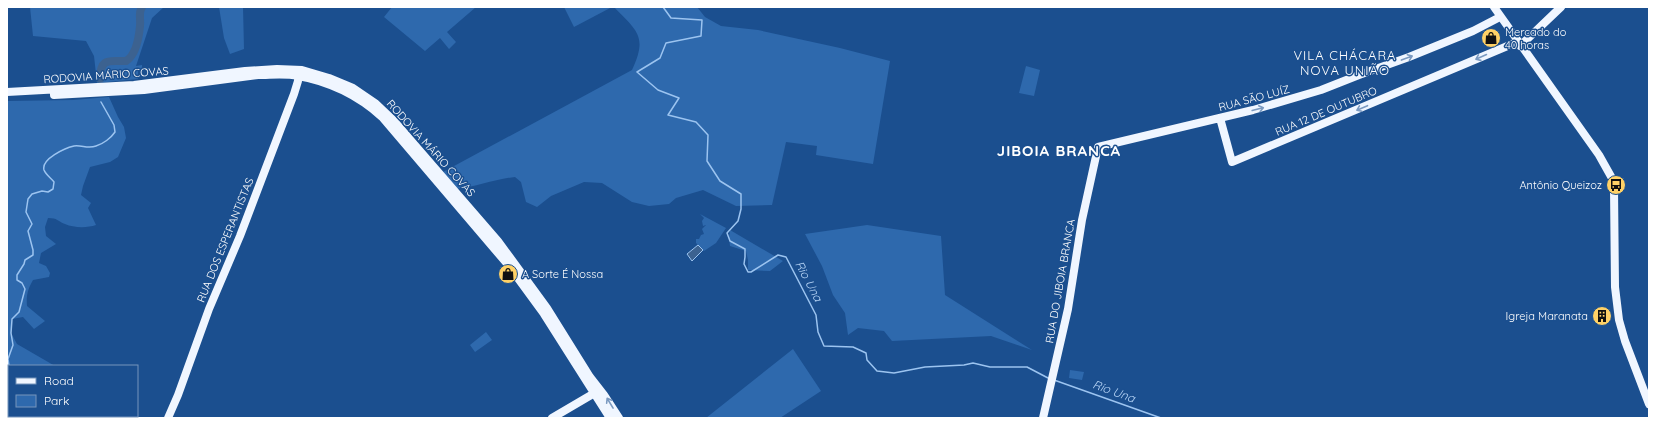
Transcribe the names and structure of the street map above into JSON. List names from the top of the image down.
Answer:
{
  "streets": {
    "main road": [
      "RODOVIA MÁRIO COVAS",
      "RUA SÃO LUÍZ",
      "RUA 12 DE OUTUBRO",
      "RUA DOS ESPERANTISTAS",
      "RUA DO JIBOIA BRANCA"
    ]
  },
  "crossings": [
    ["RODOVIA MÁRIO COVAS", "RUA DOS ESPERANTISTAS"],
    ["RUA SÃO LUÍZ", "RUA 12 DE OUTUBRO"],
    ["RUA SÃO LUÍZ", "RUA DO JIBOIA BRANCA"]
  ],
  "one_way": ["RUA SÃO LUÍZ", "RUA 12 DE OUTUBRO"],
  "districts": ["VILA CHÁCARA NOVA UNIÃO", "JIBOIA BRANCA"],
  "water": ["Rio Una"],
  "places": {
    "shop": ["Mercado do 40 horas", "A Sorte É Nossa"],
    "bus stop": ["Antônio Queizoz"],
    "building": ["Igreja Maranata"]
  },
  "legend": ["Road", "Park"]
}
